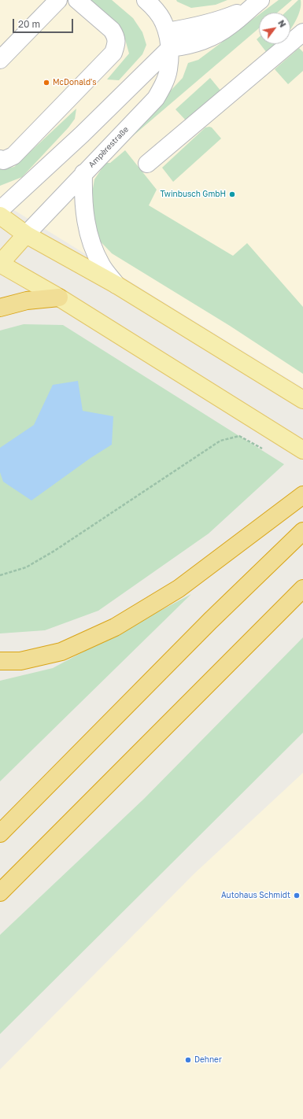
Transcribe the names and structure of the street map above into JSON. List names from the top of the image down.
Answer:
{
  "streets": {
    "street": ["Ampèrestraße"]
  },
  "places": [
    "McDonald's",
    "Twinbusch GmbH",
    "Autohaus Schmidt",
    "Dehner"
  ],
  "scale_bar": "20 m",
  "north": "top right"
}
